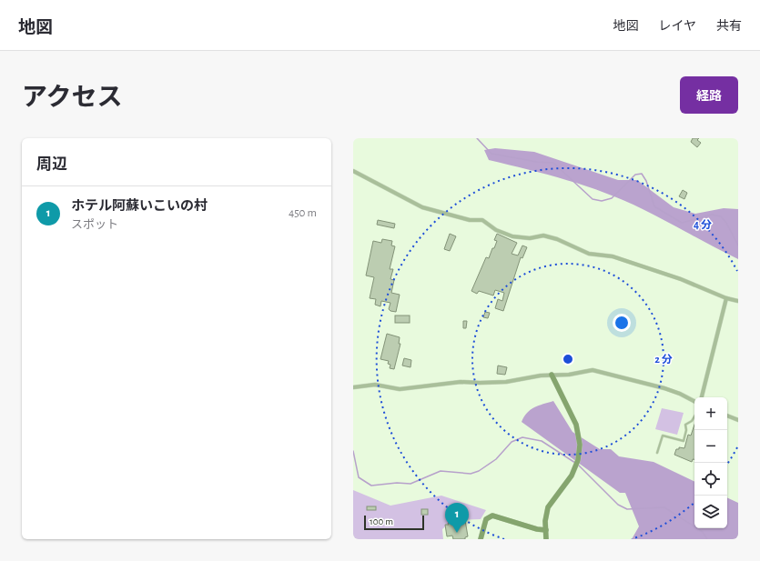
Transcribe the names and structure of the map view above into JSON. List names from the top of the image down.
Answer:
{
  "scale_bar": "100 m",
  "page": {
    "header": "地図",
    "nav": ["地図", "レイヤ", "共有"],
    "title": "アクセス",
    "buttons": "経路",
    "heading": "周辺",
    "list": [
      {
        "mark": "1",
        "name": "ホテル阿蘇いこいの村",
        "note": "スポット",
        "value": "450 m"
      }
    ],
    "map_buttons": ["+", "−"],
    "pins": "1",
    "scale": "100 m"
  },
  "rings": ["4 分", "2 分"]
}
